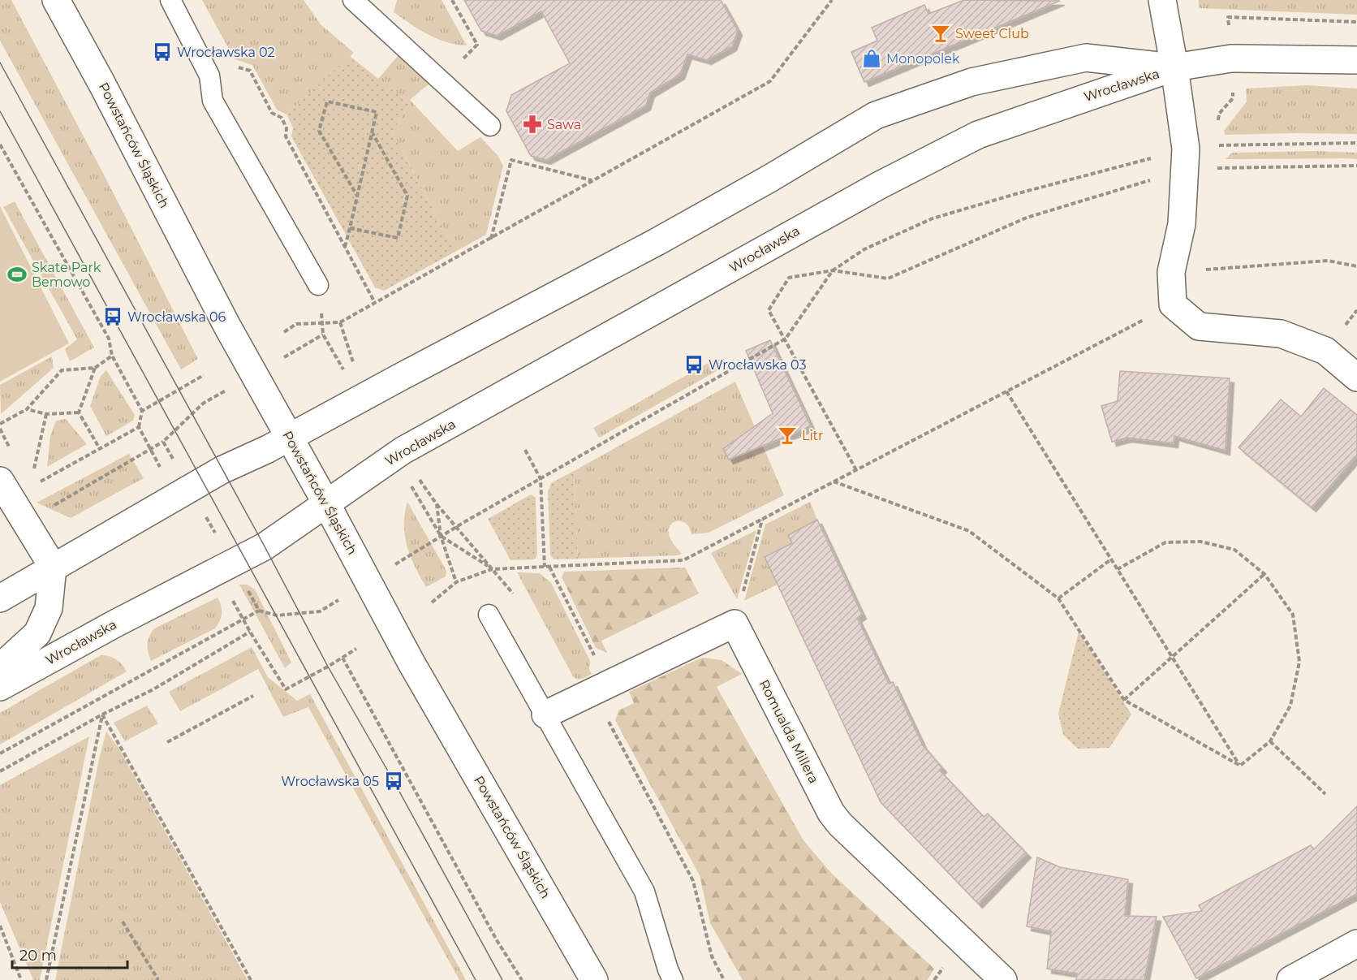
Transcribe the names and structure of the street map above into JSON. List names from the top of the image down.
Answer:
{
  "streets": {
    "street": ["Wrocławska", "Powstańców Śląskich", "Romualda Millera"]
  },
  "crossings": [
    ["Wrocławska", "Powstańców Śląskich"]
  ],
  "places": {
    "bar": ["Sweet Club", "Litr"],
    "bus stop": [
      "Wrocławska 02",
      "Wrocławska 06",
      "Wrocławska 03",
      "Wrocławska 05"
    ],
    "shop": ["Monopolek"],
    "pharmacy": ["Sawa"],
    "sports": ["Skate Park Bemowo"]
  },
  "scale_bar": "20 m"
}
